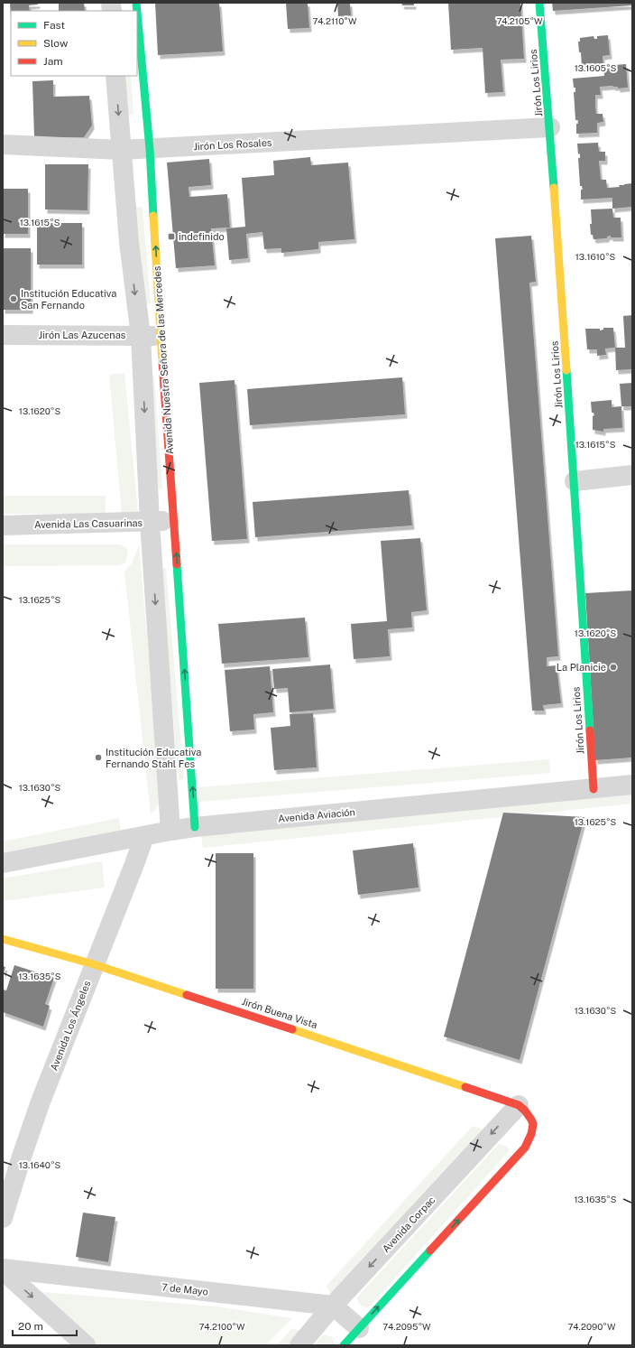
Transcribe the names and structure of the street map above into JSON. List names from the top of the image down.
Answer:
{
  "streets": {
    "street": [
      "Jirón Los Lirios",
      "Jirón Los Rosales",
      "Jirón Las Azucenas",
      "Avenida Nuestra Señora de las Mercedes",
      "Avenida Las Casuarinas",
      "Avenida Aviación",
      "Jirón Buena Vista",
      "Avenida Los Ángeles",
      "Avenida Corpac",
      "7 de Mayo"
    ]
  },
  "crossings": [
    ["Jirón Los Lirios", "Jirón Los Rosales"],
    ["Jirón Los Lirios", "Avenida Aviación"],
    ["Jirón Los Rosales", "Avenida Nuestra Señora de las Mercedes"],
    ["Jirón Las Azucenas", "Avenida Nuestra Señora de las Mercedes"],
    ["Avenida Nuestra Señora de las Mercedes", "Avenida Las Casuarinas"],
    ["Avenida Nuestra Señora de las Mercedes", "Avenida Aviación"],
    ["Avenida Aviación", "Avenida Los Ángeles"],
    ["Jirón Buena Vista", "Avenida Los Ángeles"],
    ["Jirón Buena Vista", "Avenida Corpac"],
    ["Avenida Corpac", "7 de Mayo"]
  ],
  "one_way": ["Avenida Corpac"],
  "places": {
    "transit": ["indefinido"],
    "other": ["Institución Educativa San Fernando", "La Planicie", "Institución Educativa Fernando Stahl Fes"]
  },
  "legend": ["Fast", "Slow", "Jam"],
  "scale_bar": "20 m",
  "coordinates": [
    "74.2110°W",
    "74.2105°W",
    "13.1605°S",
    "13.1615°S",
    "13.1610°S",
    "13.1620°S",
    "13.1625°S",
    "13.1630°S",
    "13.1635°S",
    "13.1640°S",
    "74.2100°W",
    "74.2095°W",
    "74.2090°W"
  ]
}
